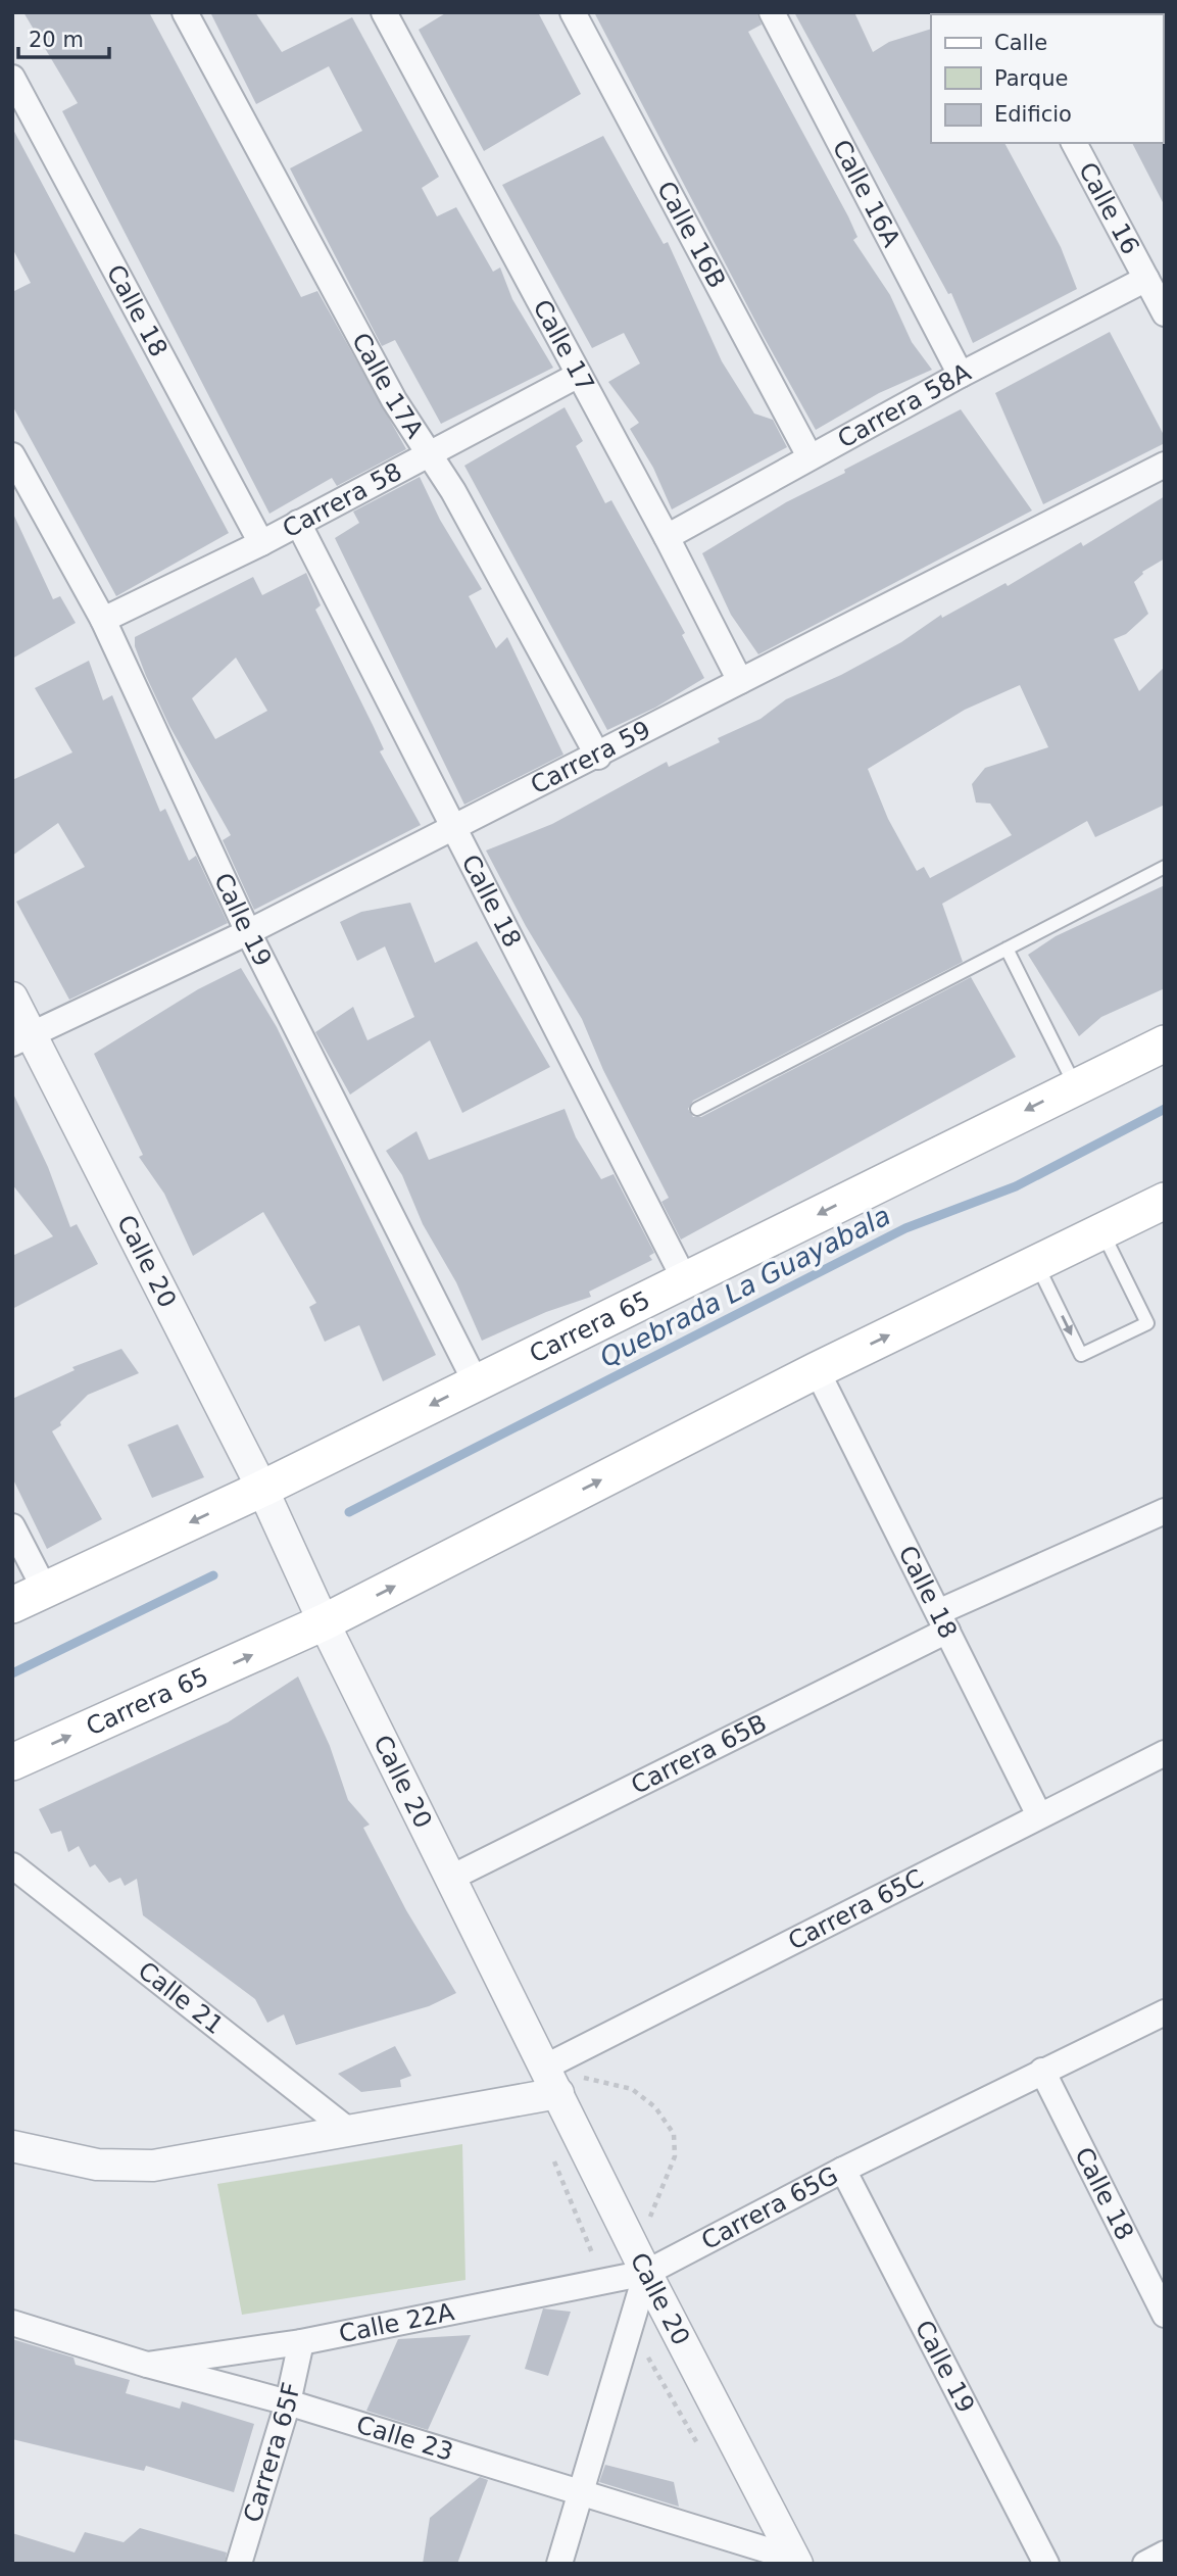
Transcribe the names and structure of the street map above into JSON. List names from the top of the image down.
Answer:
{
  "streets": {
    "main road": ["Carrera 65"],
    "street": [
      "Calle 16A",
      "Calle 16",
      "Calle 16B",
      "Calle 18",
      "Calle 17",
      "Calle 17A",
      "Carrera 58A",
      "Carrera 58",
      "Carrera 59",
      "Calle 19",
      "Calle 20",
      "Carrera 65B",
      "Carrera 65C",
      "Calle 21",
      "Carrera 65G",
      "Calle 22A",
      "Calle 23",
      "Carrera 65F"
    ]
  },
  "crossings": [
    ["Calle 16A", "Carrera 58A"],
    ["Calle 16", "Carrera 58A"],
    ["Calle 16B", "Carrera 58A"],
    ["Calle 18", "Carrera 58"],
    ["Calle 18", "Carrera 59"],
    ["Calle 18", "Carrera 65"],
    ["Calle 18", "Carrera 65B"],
    ["Calle 18", "Carrera 65C"],
    ["Calle 18", "Carrera 65G"],
    ["Calle 17", "Carrera 58A"],
    ["Calle 17", "Carrera 58"],
    ["Calle 17", "Carrera 59"],
    ["Calle 17A", "Carrera 58"],
    ["Calle 17A", "Carrera 59"],
    ["Carrera 58", "Calle 19"],
    ["Carrera 59", "Calle 19"],
    ["Carrera 59", "Calle 20"],
    ["Calle 19", "Carrera 65"],
    ["Calle 19", "Carrera 65G"],
    ["Calle 20", "Carrera 65"],
    ["Calle 20", "Carrera 65B"],
    ["Calle 20", "Carrera 65C"],
    ["Calle 20", "Carrera 65G"],
    ["Calle 20", "Calle 22A"],
    ["Calle 20", "Calle 23"],
    ["Carrera 65G", "Calle 22A"],
    ["Calle 22A", "Calle 23"],
    ["Calle 22A", "Carrera 65F"],
    ["Calle 23", "Carrera 65F"]
  ],
  "water": ["Quebrada La Guayabala"],
  "legend": ["Calle", "Parque", "Edificio"],
  "scale_bar": "20 m"
}
